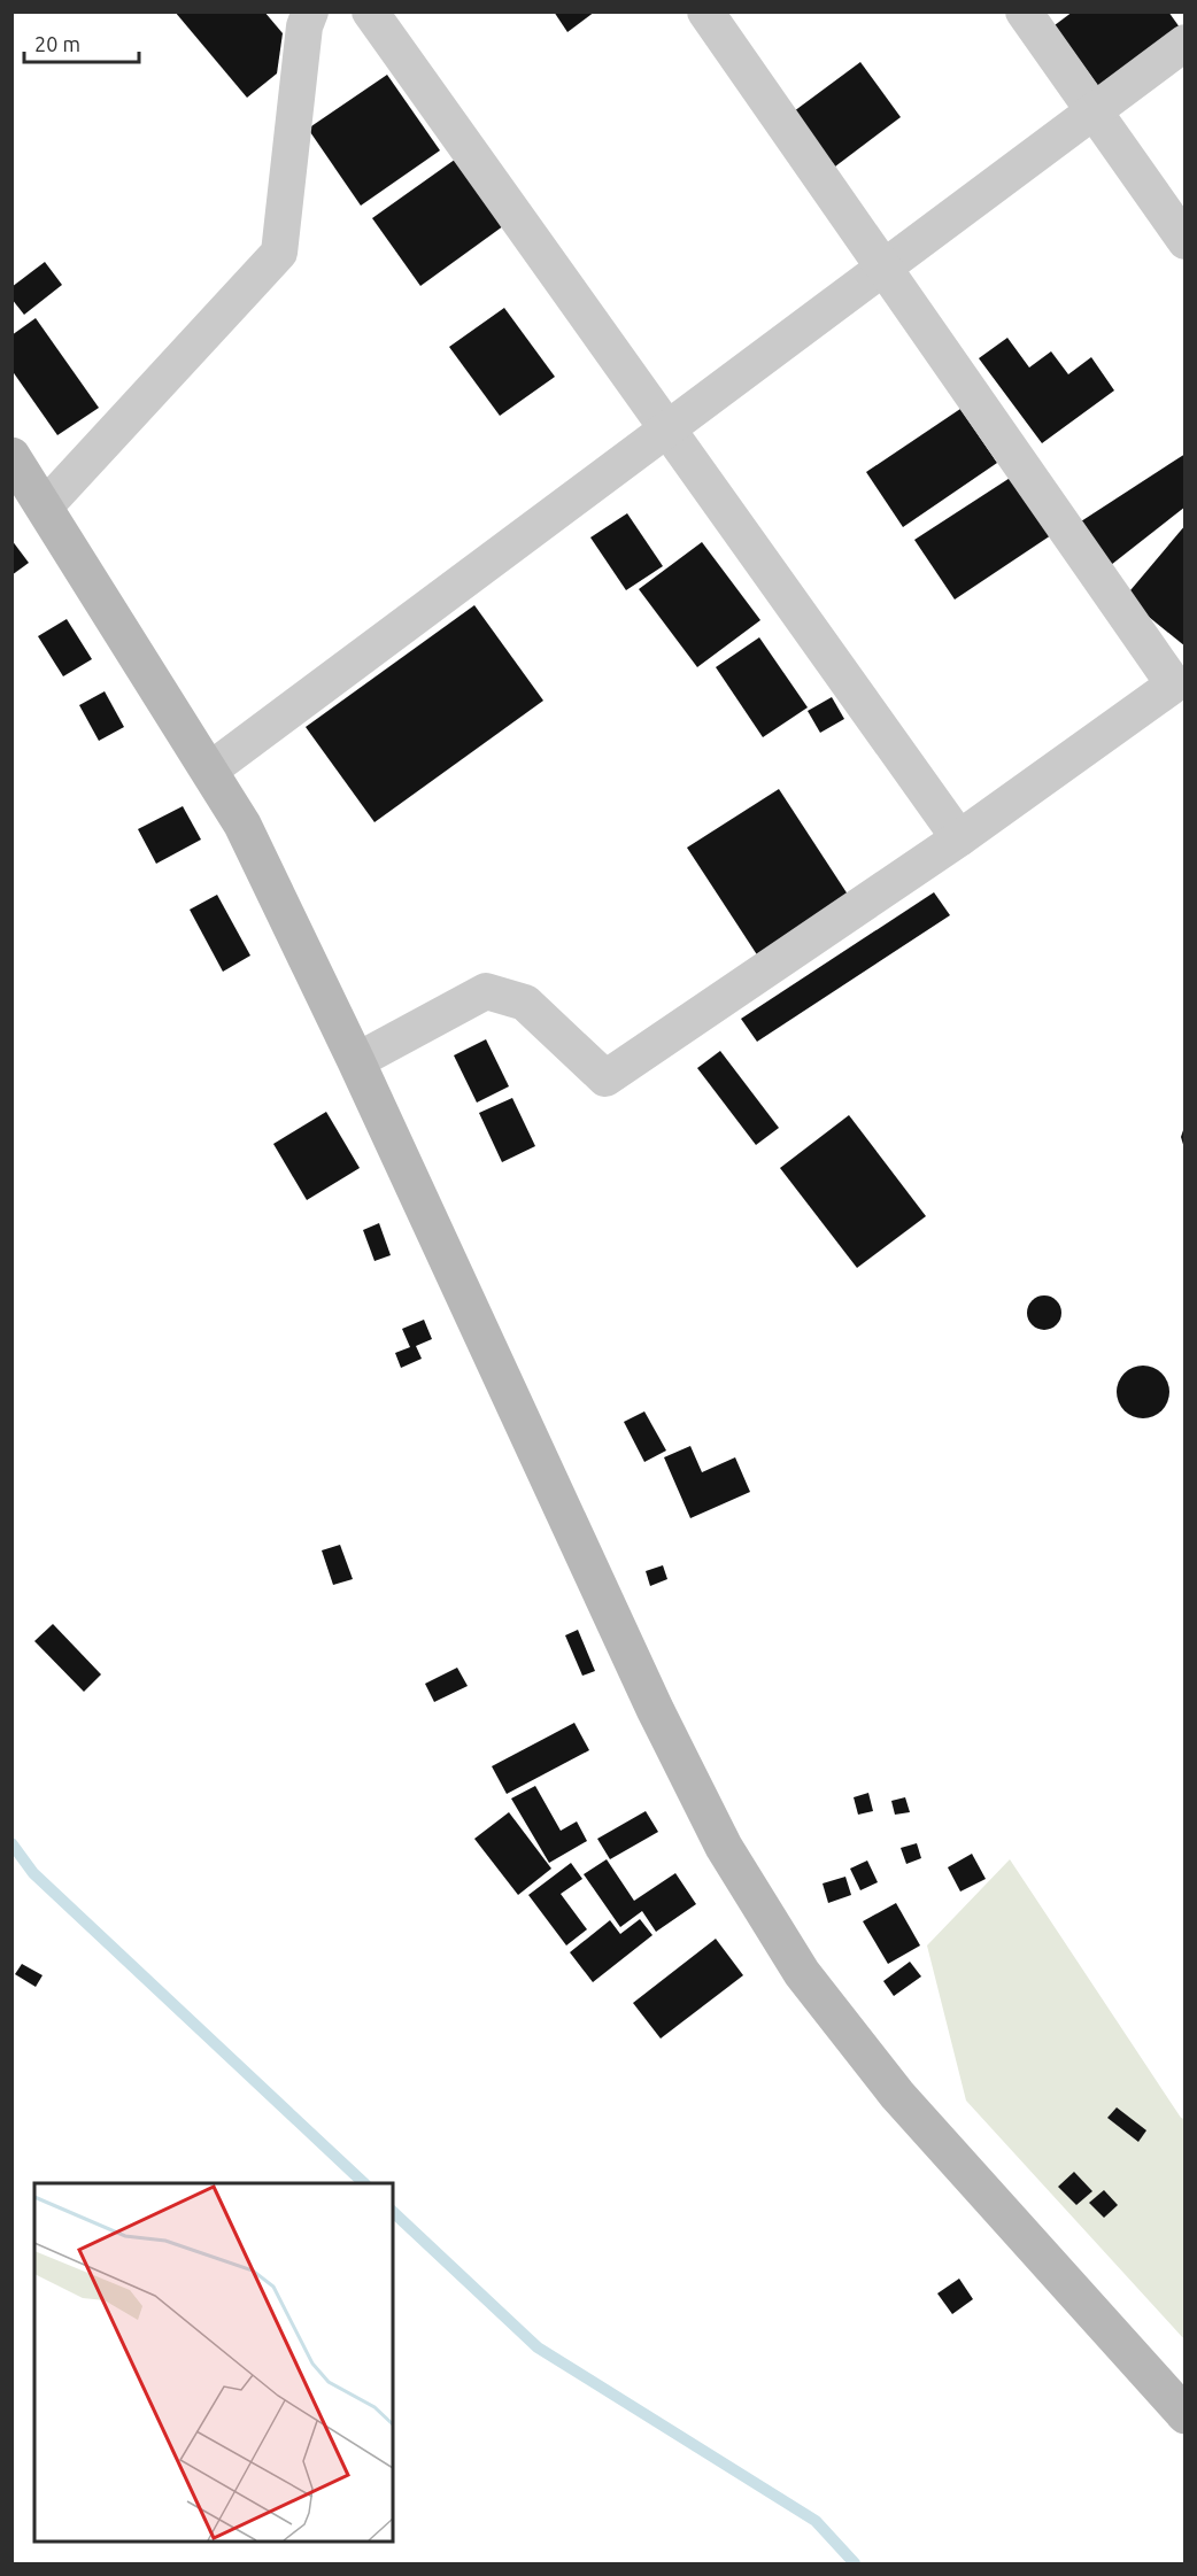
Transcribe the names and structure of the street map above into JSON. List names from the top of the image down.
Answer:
{
  "scale_bar": "20 m"
}
